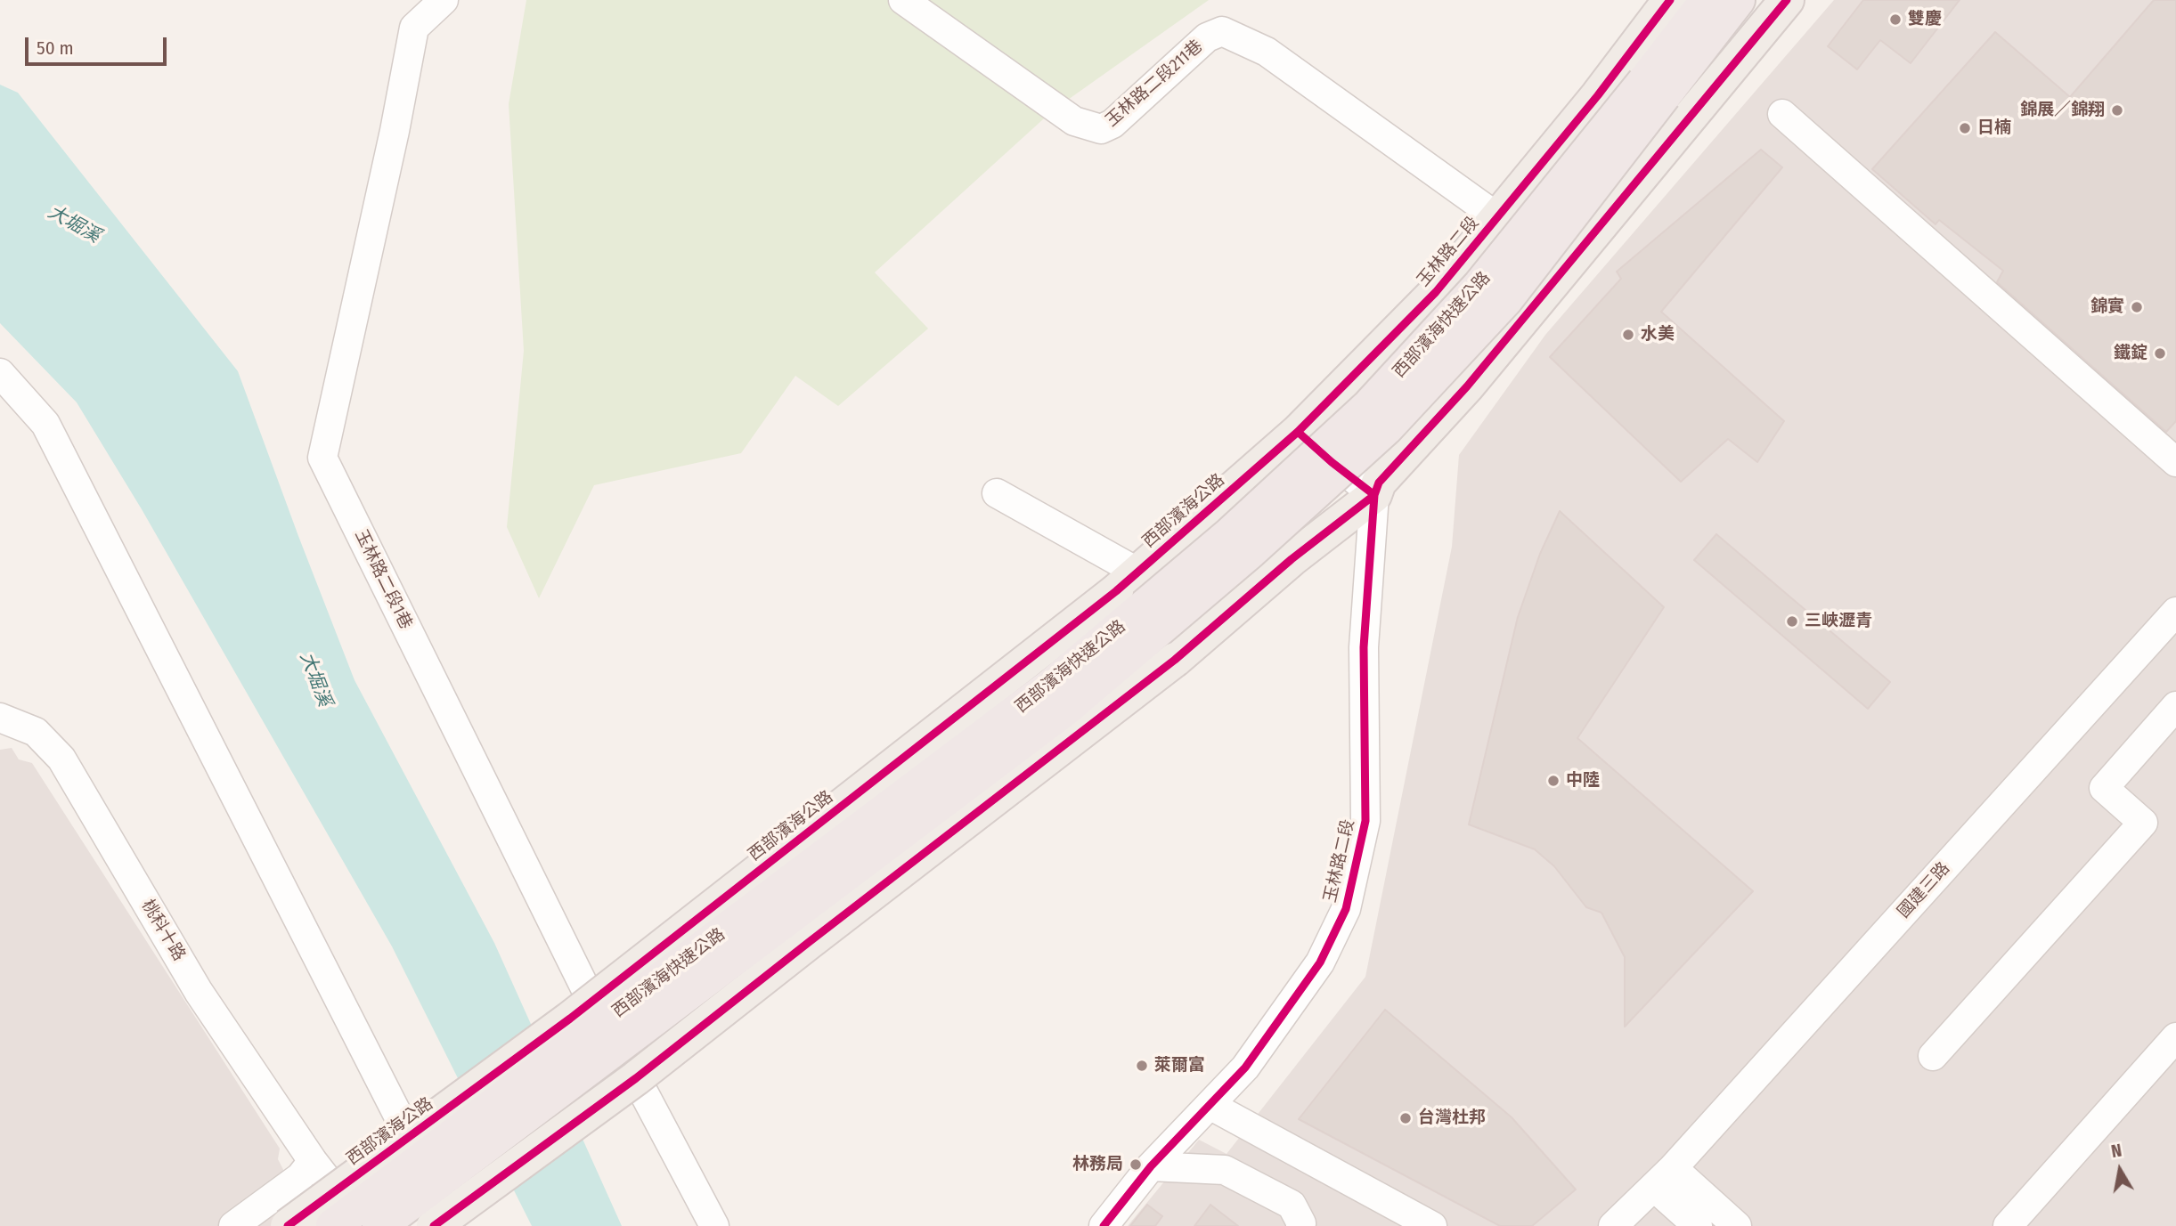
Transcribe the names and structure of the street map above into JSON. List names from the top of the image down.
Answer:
{
  "streets": {
    "highway": ["西部濱海快速公路"],
    "main road": ["玉林路二段", "西部濱海公路"],
    "street": [
      "玉林路二段211巷",
      "玉林路二段1巷",
      "國建三路",
      "桃科十路"
    ]
  },
  "crossings": [
    ["玉林路二段211巷", "玉林路二段"],
    ["玉林路二段", "西部濱海公路"],
    ["西部濱海公路", "玉林路二段1巷"]
  ],
  "water": ["大堀溪"],
  "places": [
    "雙慶",
    "錦展／錦翔",
    "日楠",
    "錦實",
    "水美",
    "鐵錠",
    "三峽瀝青",
    "中陸",
    "萊爾富",
    "台灣杜邦",
    "林務局"
  ],
  "scale_bar": "50 m",
  "north": "top"
}
